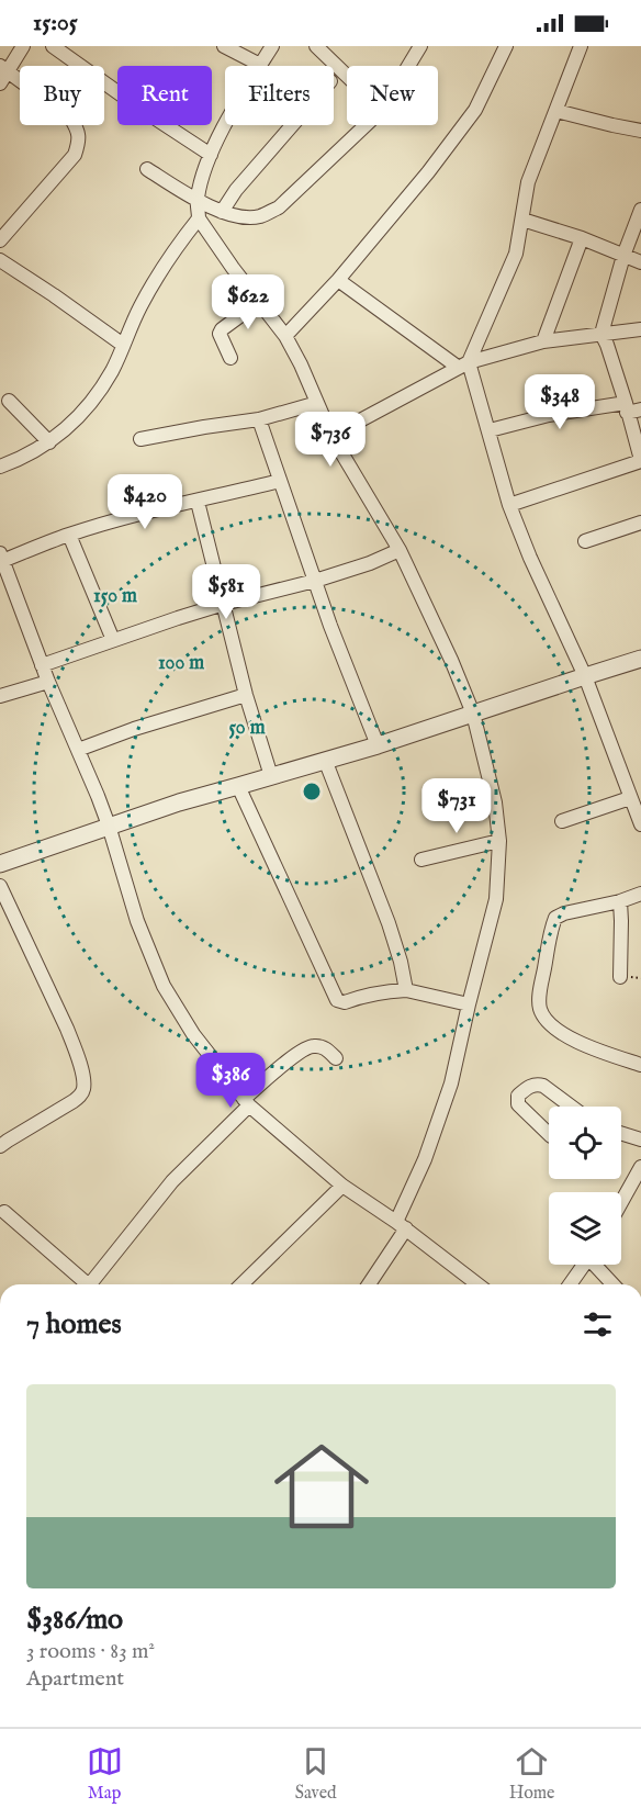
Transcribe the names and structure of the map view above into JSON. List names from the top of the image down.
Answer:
{
  "page": {
    "status": "15:05",
    "chip": [
      "Buy",
      "Rent",
      "Filters",
      "New"
    ],
    "price": [
      "$622",
      "$348",
      "$736",
      "$420",
      "$581",
      "$731",
      "$386"
    ],
    "heading": "7 homes",
    "list": [
      {
        "name": "$386/mo",
        "note": "3 rooms · 83 m² · Apartment"
      }
    ],
    "tabs": ["Map", "Saved", "Home"]
  },
  "rings": ["150 m", "100 m", "50 m"]
}
